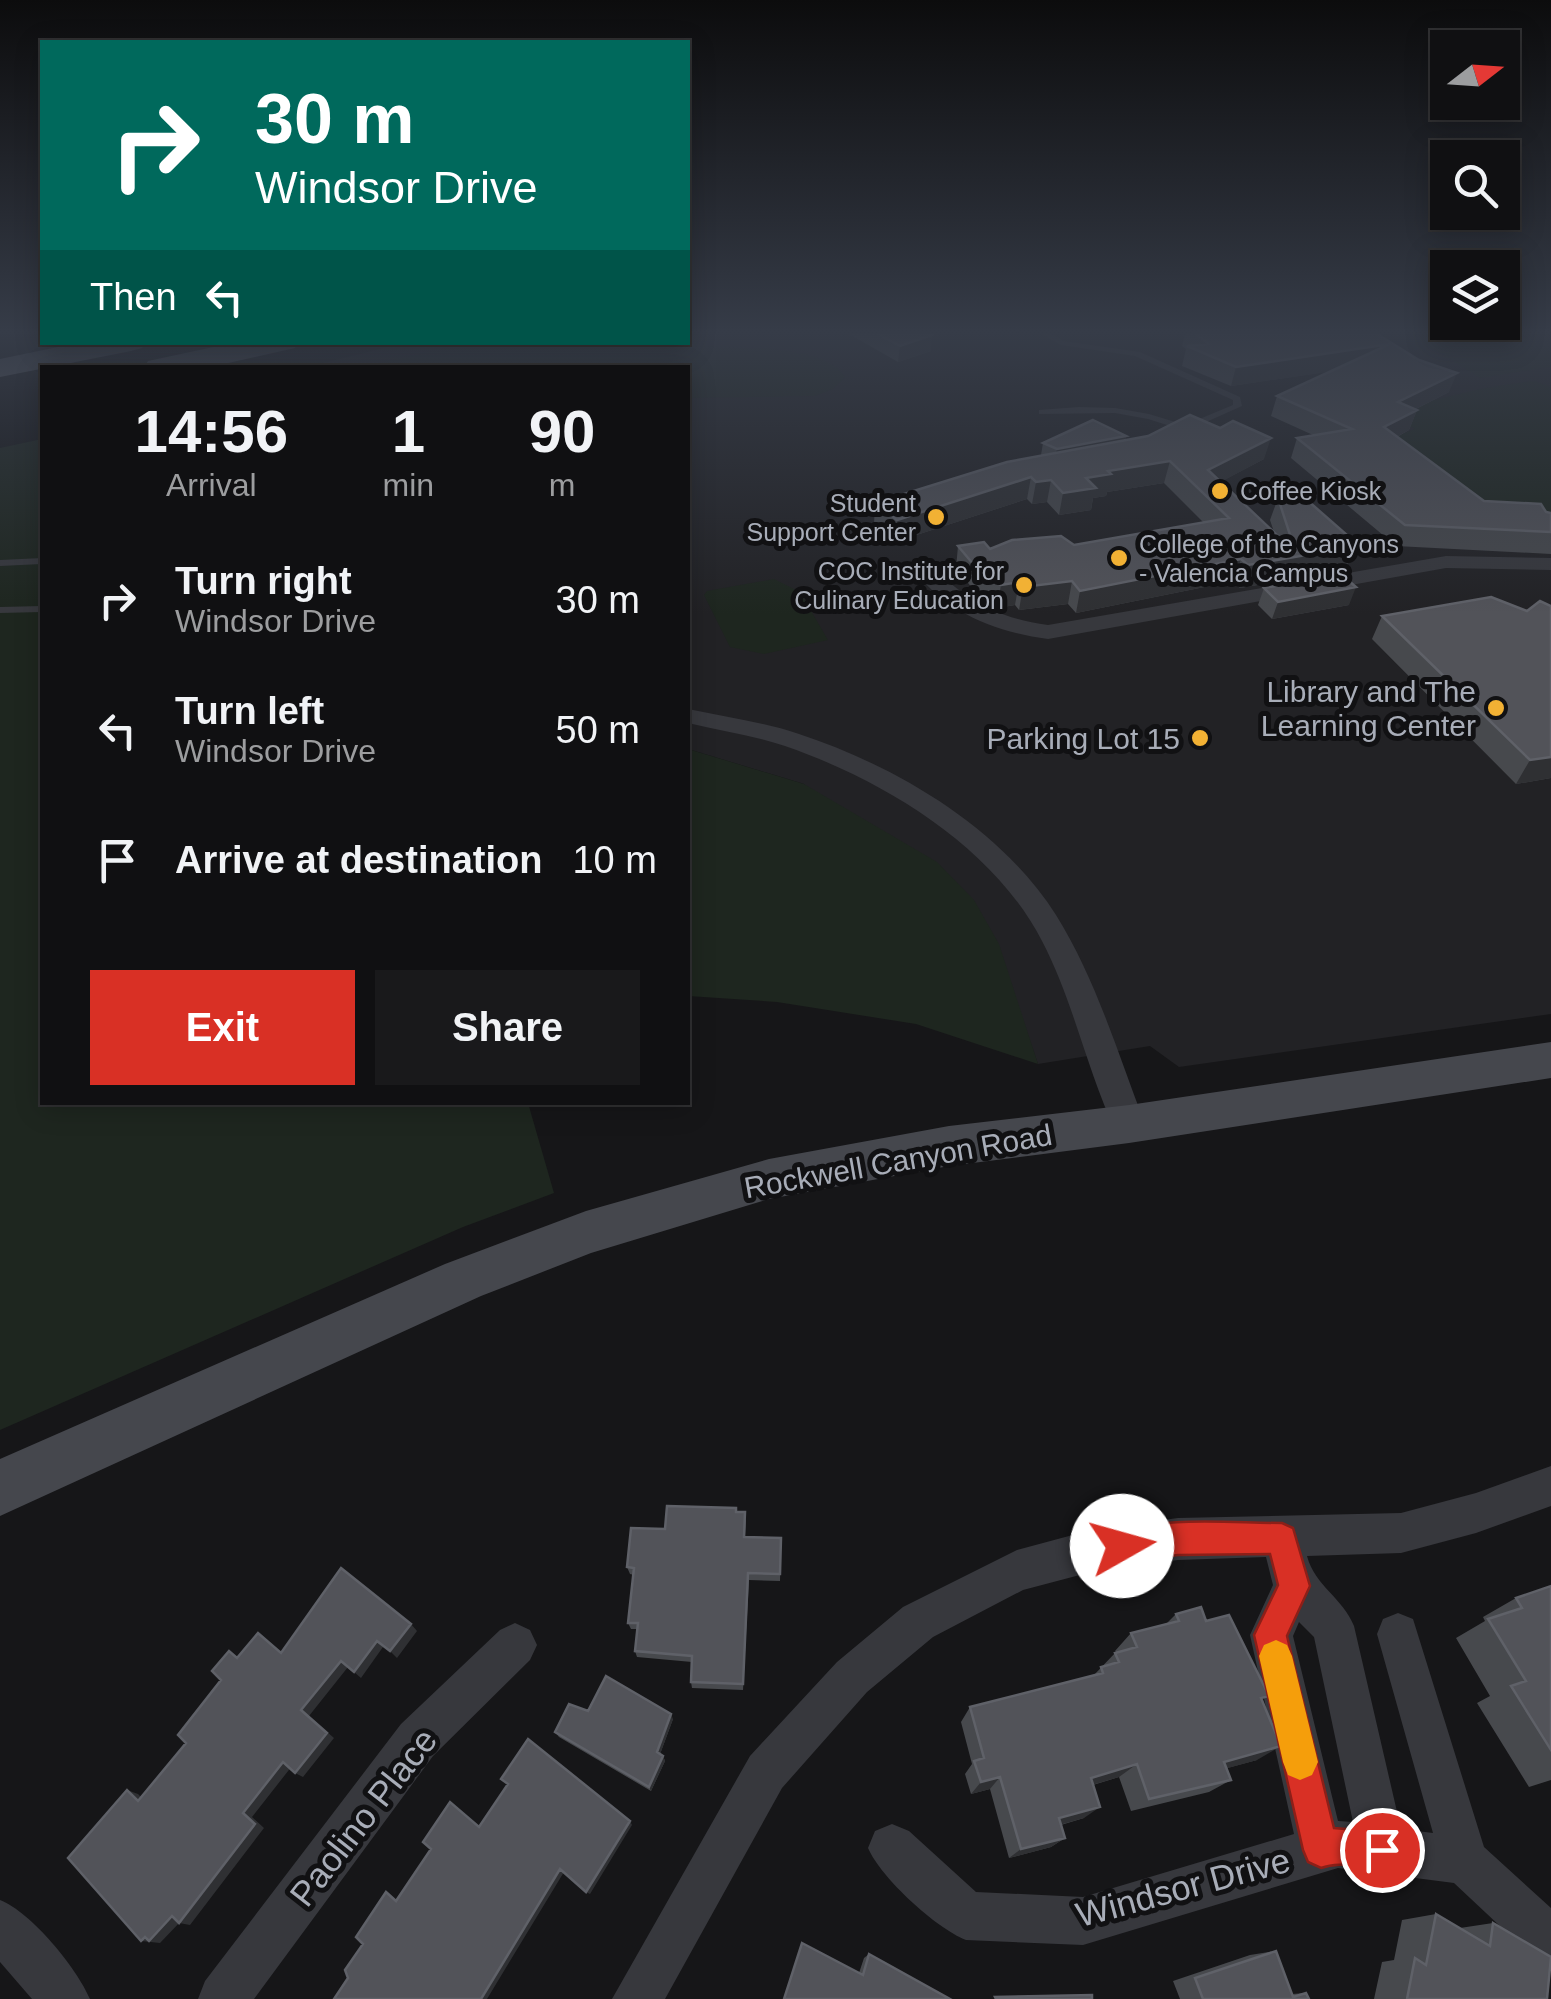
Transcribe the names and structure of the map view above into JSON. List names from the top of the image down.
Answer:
{
  "streets": {
    "street": ["Rockwell Canyon Road", "Paolino Place", "Windsor Drive"]
  },
  "places": [
    "Coffee Kiosk",
    "Student Support Center",
    "College of the Canyons - Valencia Campus",
    "COC Institute for Culinary Education",
    "Library and The Learning Center",
    "Parking Lot 15"
  ],
  "north": "right",
  "page": {
    "turn": ["30 m", "Windsor Drive"],
    "then": "Then",
    "eta": [
      "14:56",
      "Arrival",
      "1",
      "min",
      "90",
      "m"
    ],
    "list": [
      {
        "name": "Turn right",
        "note": "Windsor Drive",
        "value": "30 m"
      },
      {
        "name": "Turn left",
        "note": "Windsor Drive",
        "value": "50 m"
      },
      {
        "name": "Arrive at destination",
        "value": "10 m"
      }
    ],
    "buttons": ["Exit", "Share"]
  }
}
